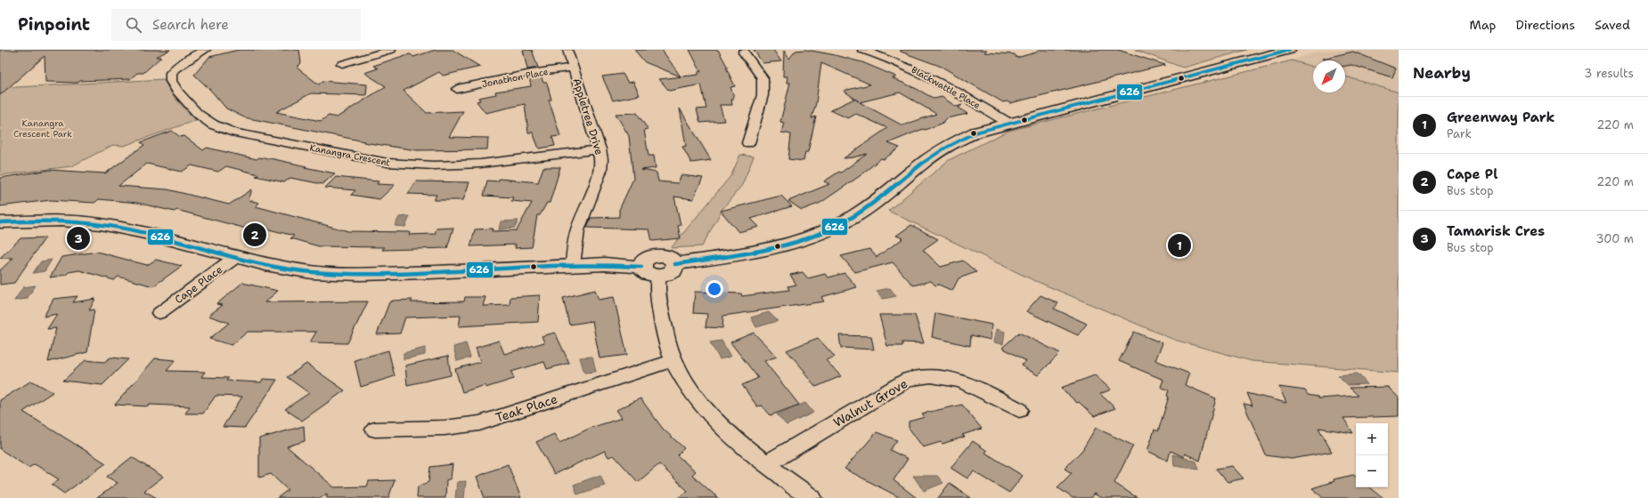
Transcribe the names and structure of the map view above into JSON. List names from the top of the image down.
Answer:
{
  "streets": {
    "street": [
      "Jonathon Place",
      "Blackwattle Place",
      "Appletree Drive",
      "Kanangra Crescent",
      "Cape Place",
      "Walnut Grove",
      "Teak Place"
    ]
  },
  "crossings": [
    ["Jonathon Place", "Appletree Drive"],
    ["Appletree Drive", "Kanangra Crescent"]
  ],
  "parks": ["Kanangra Crescent Park"],
  "lines": ["transit line 626"],
  "north": "bottom left",
  "page": {
    "header": "Pinpoint",
    "search": "Search here",
    "nav": ["Map", "Directions", "Saved"],
    "heading": ["Nearby", "3 results"],
    "list": [
      {
        "mark": "1",
        "name": "Greenway Park",
        "note": "Park",
        "value": "220 m"
      },
      {
        "mark": "2",
        "name": "Cape Pl",
        "note": "Bus stop",
        "value": "220 m"
      },
      {
        "mark": "3",
        "name": "Tamarisk Cres",
        "note": "Bus stop",
        "value": "300 m"
      }
    ],
    "pins": ["2", "3", "1"],
    "map_buttons": ["+", "−"]
  }
}
